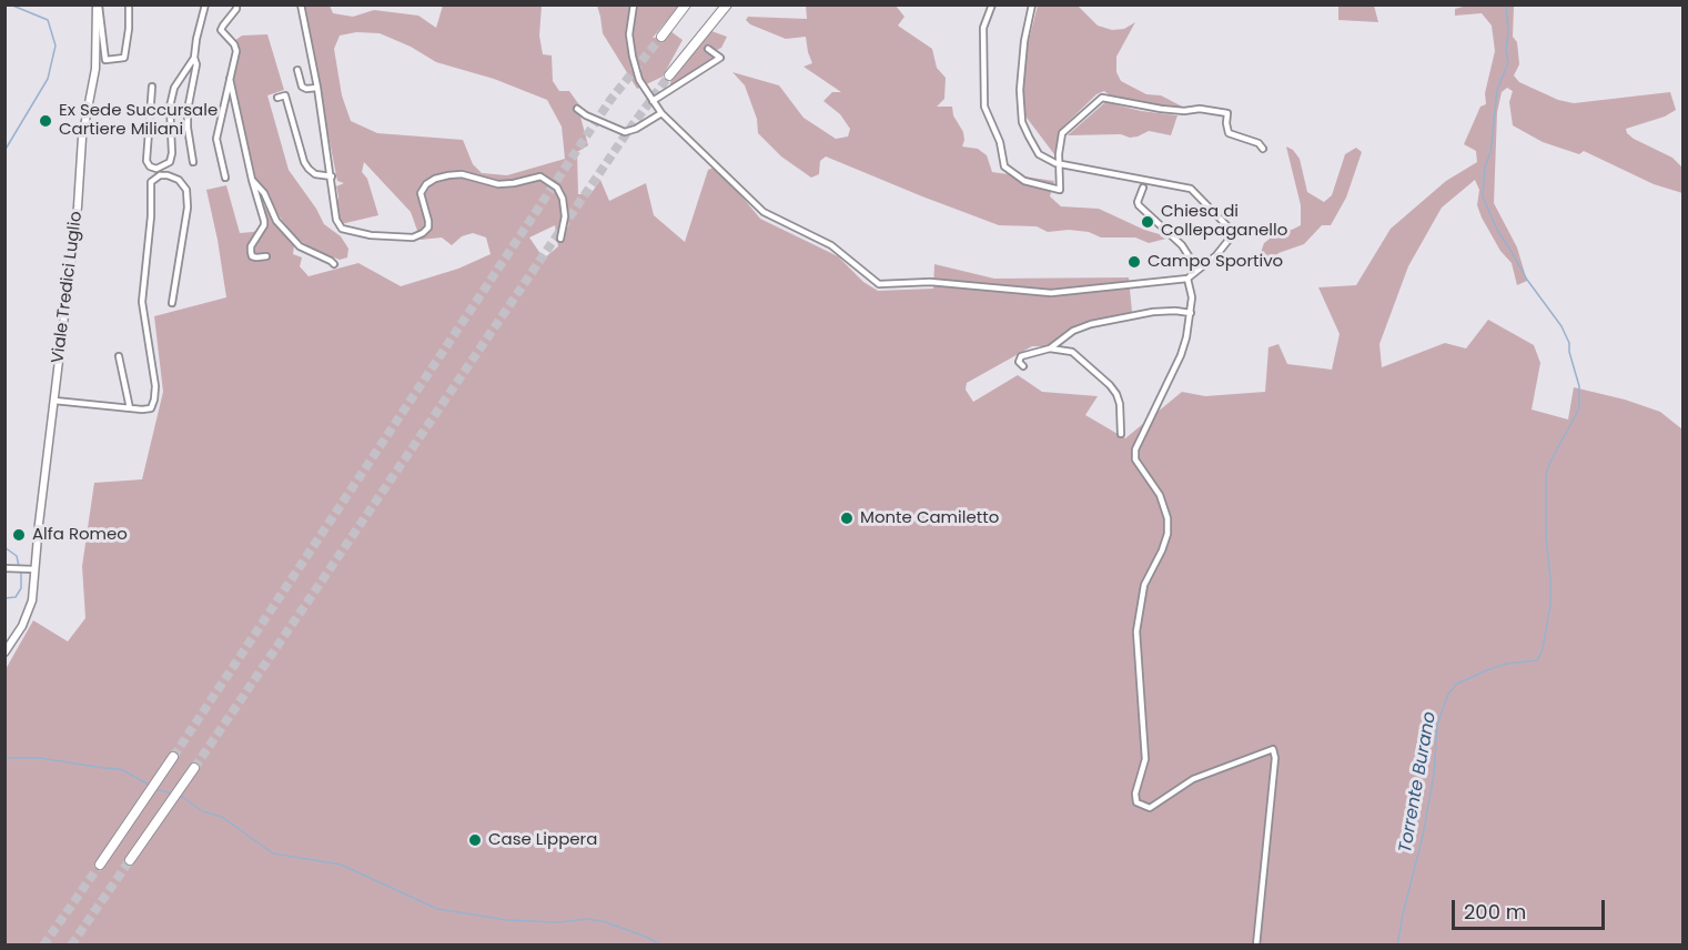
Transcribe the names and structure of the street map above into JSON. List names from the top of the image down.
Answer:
{
  "streets": {
    "main road": ["Viale Tredici Luglio"]
  },
  "water": ["Torrente Burano"],
  "places": [
    "Ex Sede Succursale Cartiere Miliani",
    "Chiesa di Collepaganello",
    "Campo Sportivo",
    "Monte Camiletto",
    "Alfa Romeo",
    "Case Lippera"
  ],
  "scale_bar": "200 m"
}
